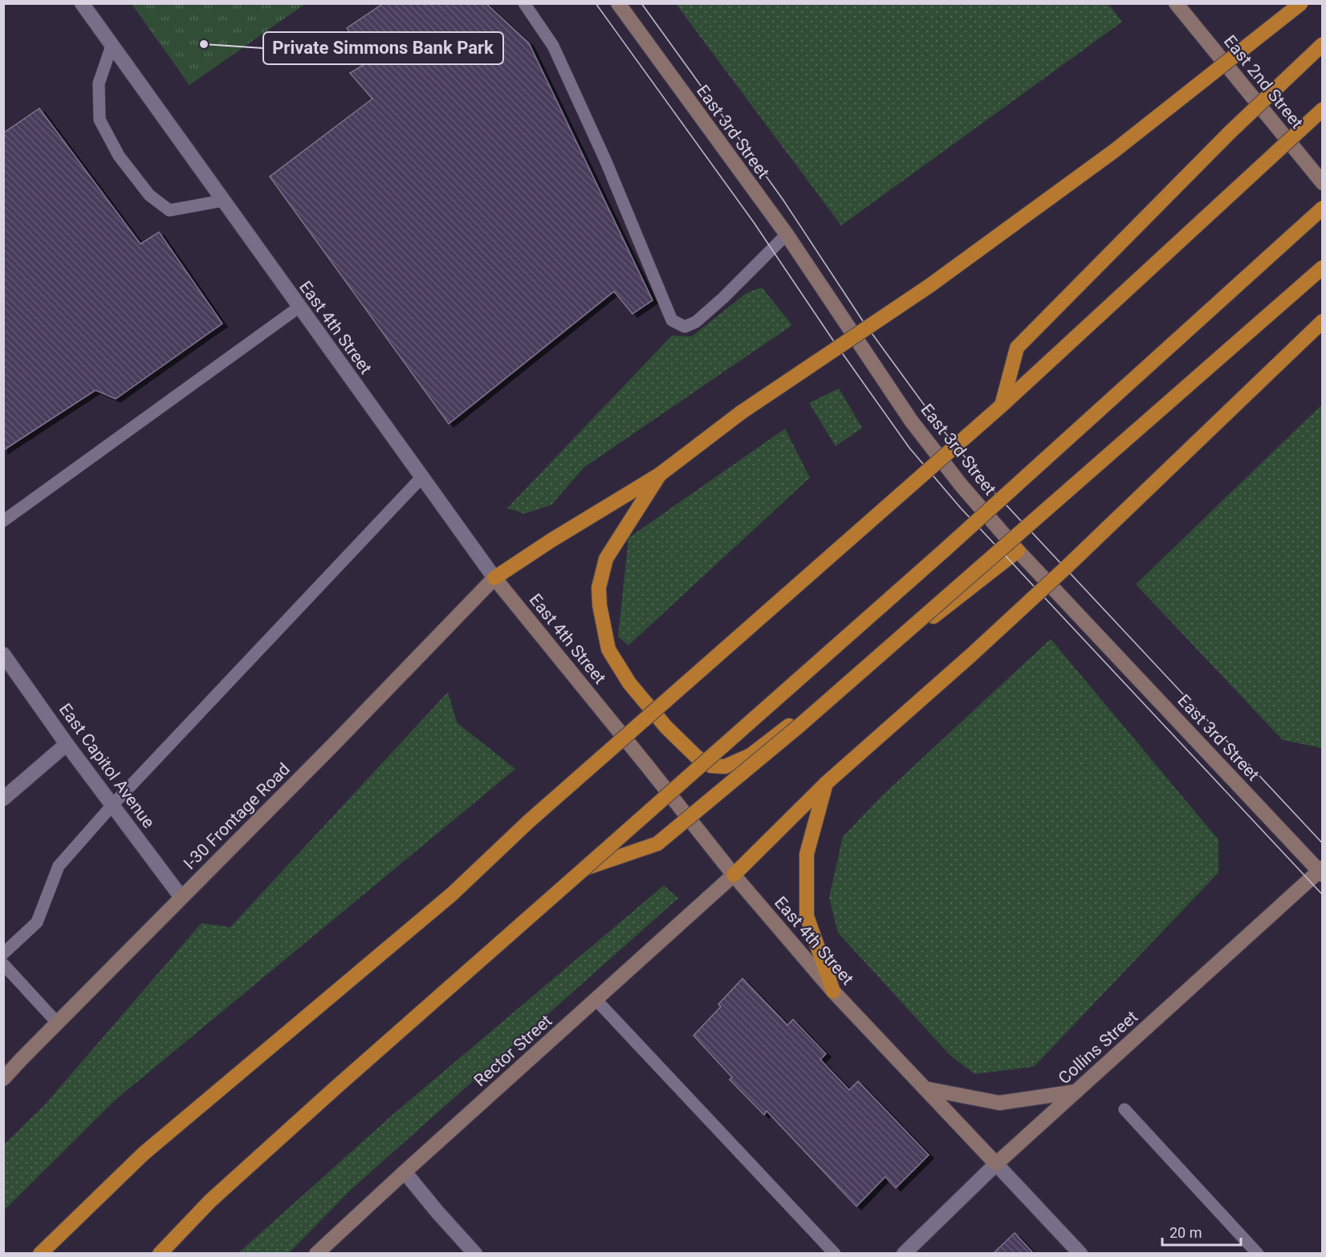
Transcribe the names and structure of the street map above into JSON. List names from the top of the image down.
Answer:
{
  "streets": {
    "main road": [
      "East 2nd Street",
      "East 3rd Street",
      "East 4th Street",
      "I-30 Frontage Road",
      "Collins Street",
      "Rector Street"
    ],
    "street": ["East Capitol Avenue"]
  },
  "crossings": [
    ["East 3rd Street", "Collins Street"],
    ["East 4th Street", "I-30 Frontage Road"],
    ["East 4th Street", "Collins Street"],
    ["East 4th Street", "Rector Street"],
    ["East Capitol Avenue", "I-30 Frontage Road"]
  ],
  "places": ["Private Simmons Bank Park"],
  "scale_bar": "20 m"
}
